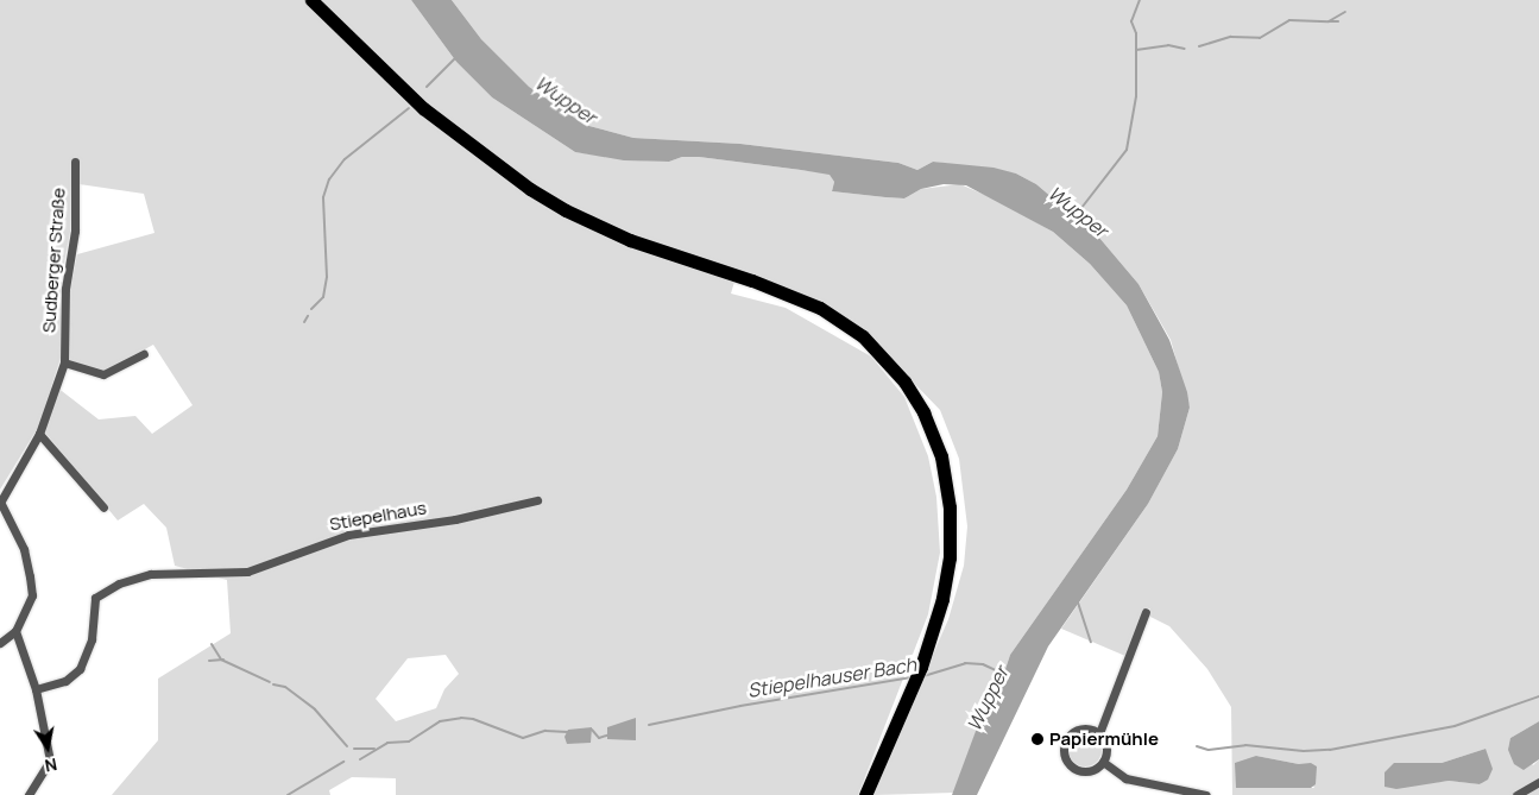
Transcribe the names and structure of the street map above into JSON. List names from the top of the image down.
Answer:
{
  "streets": {
    "street": ["Sudberger Straße", "Stiepelhaus"]
  },
  "water": ["Wupper", "Stiepelhauser Bach"],
  "places": ["Papiermühle"],
  "north": "bottom"
}
